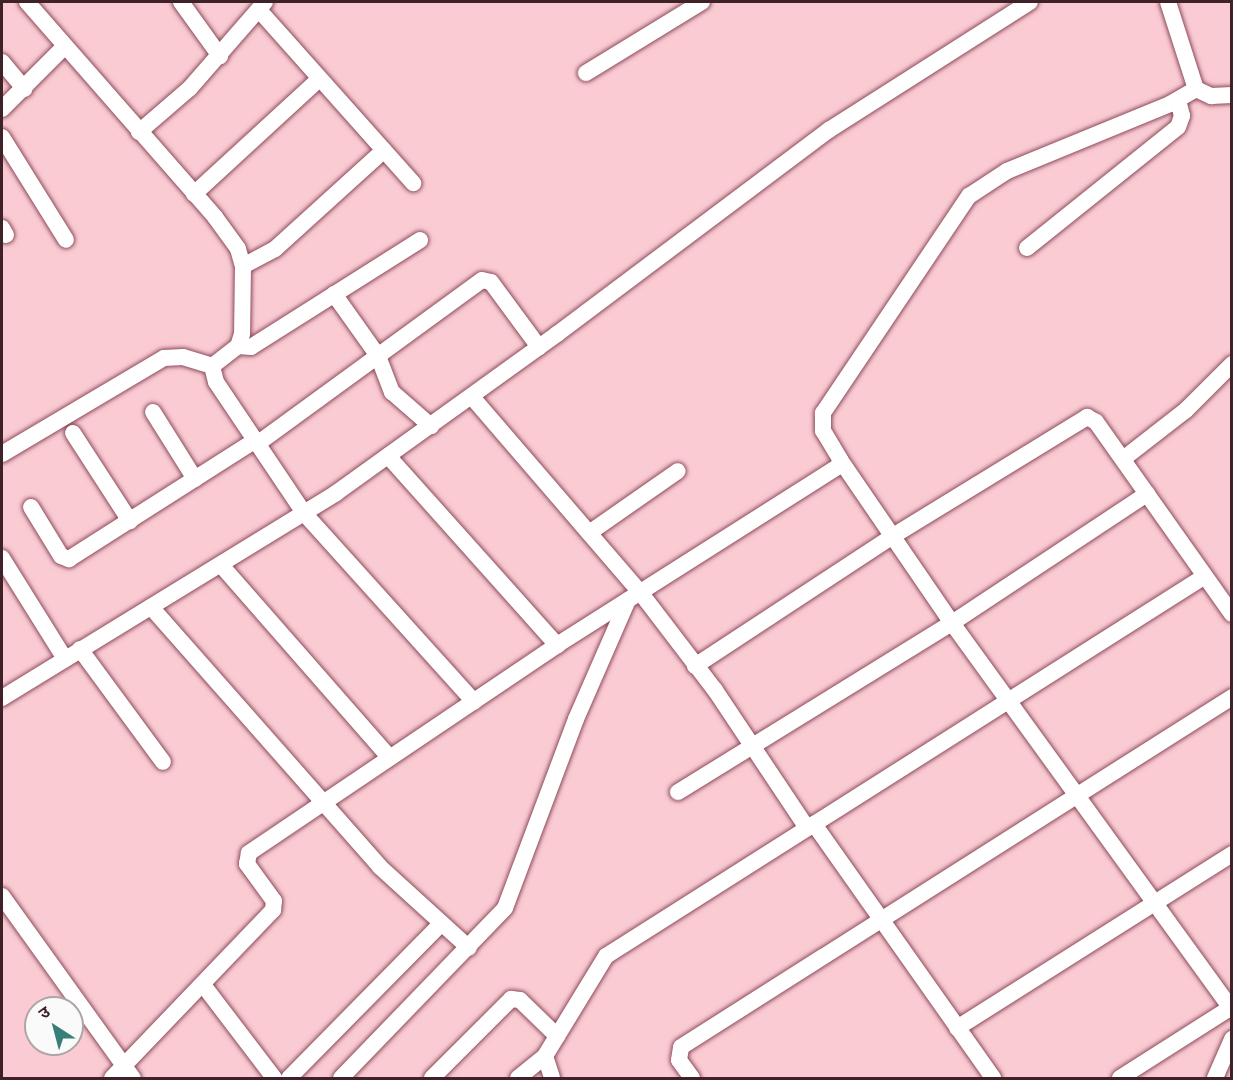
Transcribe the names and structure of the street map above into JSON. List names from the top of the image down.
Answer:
{
  "north": "top left"
}
